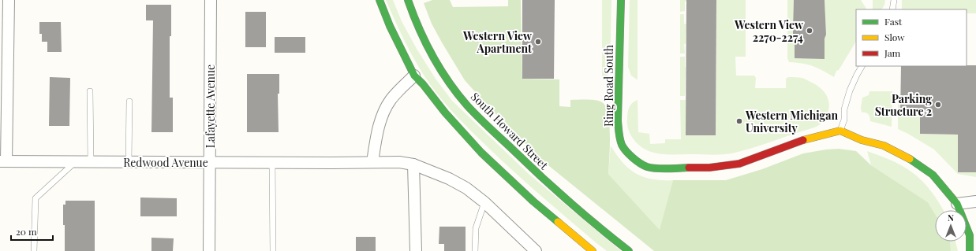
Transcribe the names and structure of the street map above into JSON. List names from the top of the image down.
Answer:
{
  "streets": {
    "street": [
      "Ring Road South",
      "Lafayette Avenue",
      "South Howard Street",
      "Redwood Avenue"
    ]
  },
  "crossings": [
    ["Lafayette Avenue", "Redwood Avenue"]
  ],
  "places": [
    "Western View 2270-2274",
    "Western View Apartment",
    "Parking Structure 2",
    "Western Michigan University"
  ],
  "legend": ["Fast", "Slow", "Jam"],
  "scale_bar": "20 m",
  "north": "top"
}
